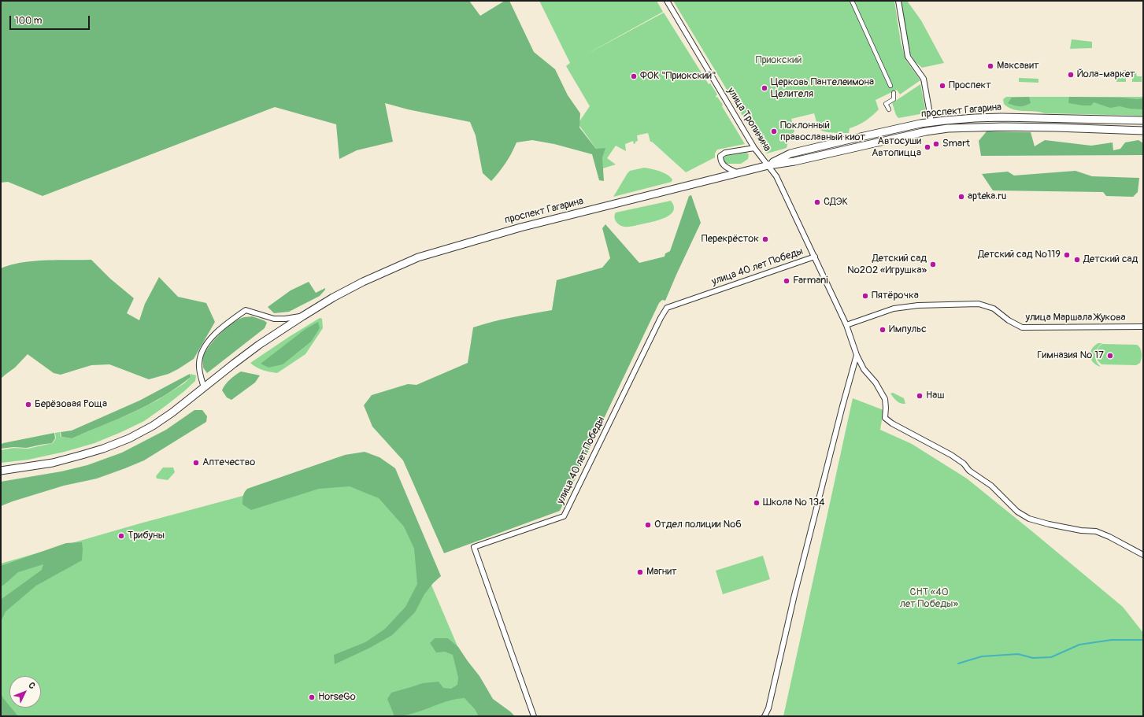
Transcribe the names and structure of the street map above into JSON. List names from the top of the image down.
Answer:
{
  "streets": {
    "main road": ["проспект Гагарина"],
    "street": ["улица Тропинина", "улица 40 лет Победы", "улица Маршала Жукова"]
  },
  "crossings": [
    ["проспект Гагарина", "улица Тропинина"],
    ["улица Тропинина", "улица 40 лет Победы"],
    ["улица Тропинина", "улица Маршала Жукова"]
  ],
  "parks": ["Приокский", "СНТ «40 лет Победы»"],
  "places": [
    "Максавит",
    "Йола-маркет",
    "ФОК \"Приокский\"",
    "Проспект",
    "Церковь Пантелеимона Целителя",
    "Поклонный православный киот",
    "Smart",
    "Автосуши Автопицца",
    "apteka.ru",
    "СДЭК",
    "Перекрёсток",
    "Детский сад №119",
    "Детский сад",
    "Детский сад №202 «Игрушка»",
    "Farmani",
    "Пятёрочка",
    "Импульс",
    "Гимназия № 17",
    "Наш",
    "Берёзовая Роща",
    "Аптечество",
    "Школа № 134",
    "Отдел полиции №6",
    "Трибуны",
    "Магнит",
    "HorseGo"
  ],
  "scale_bar": "100 m",
  "north": "top right"
}
